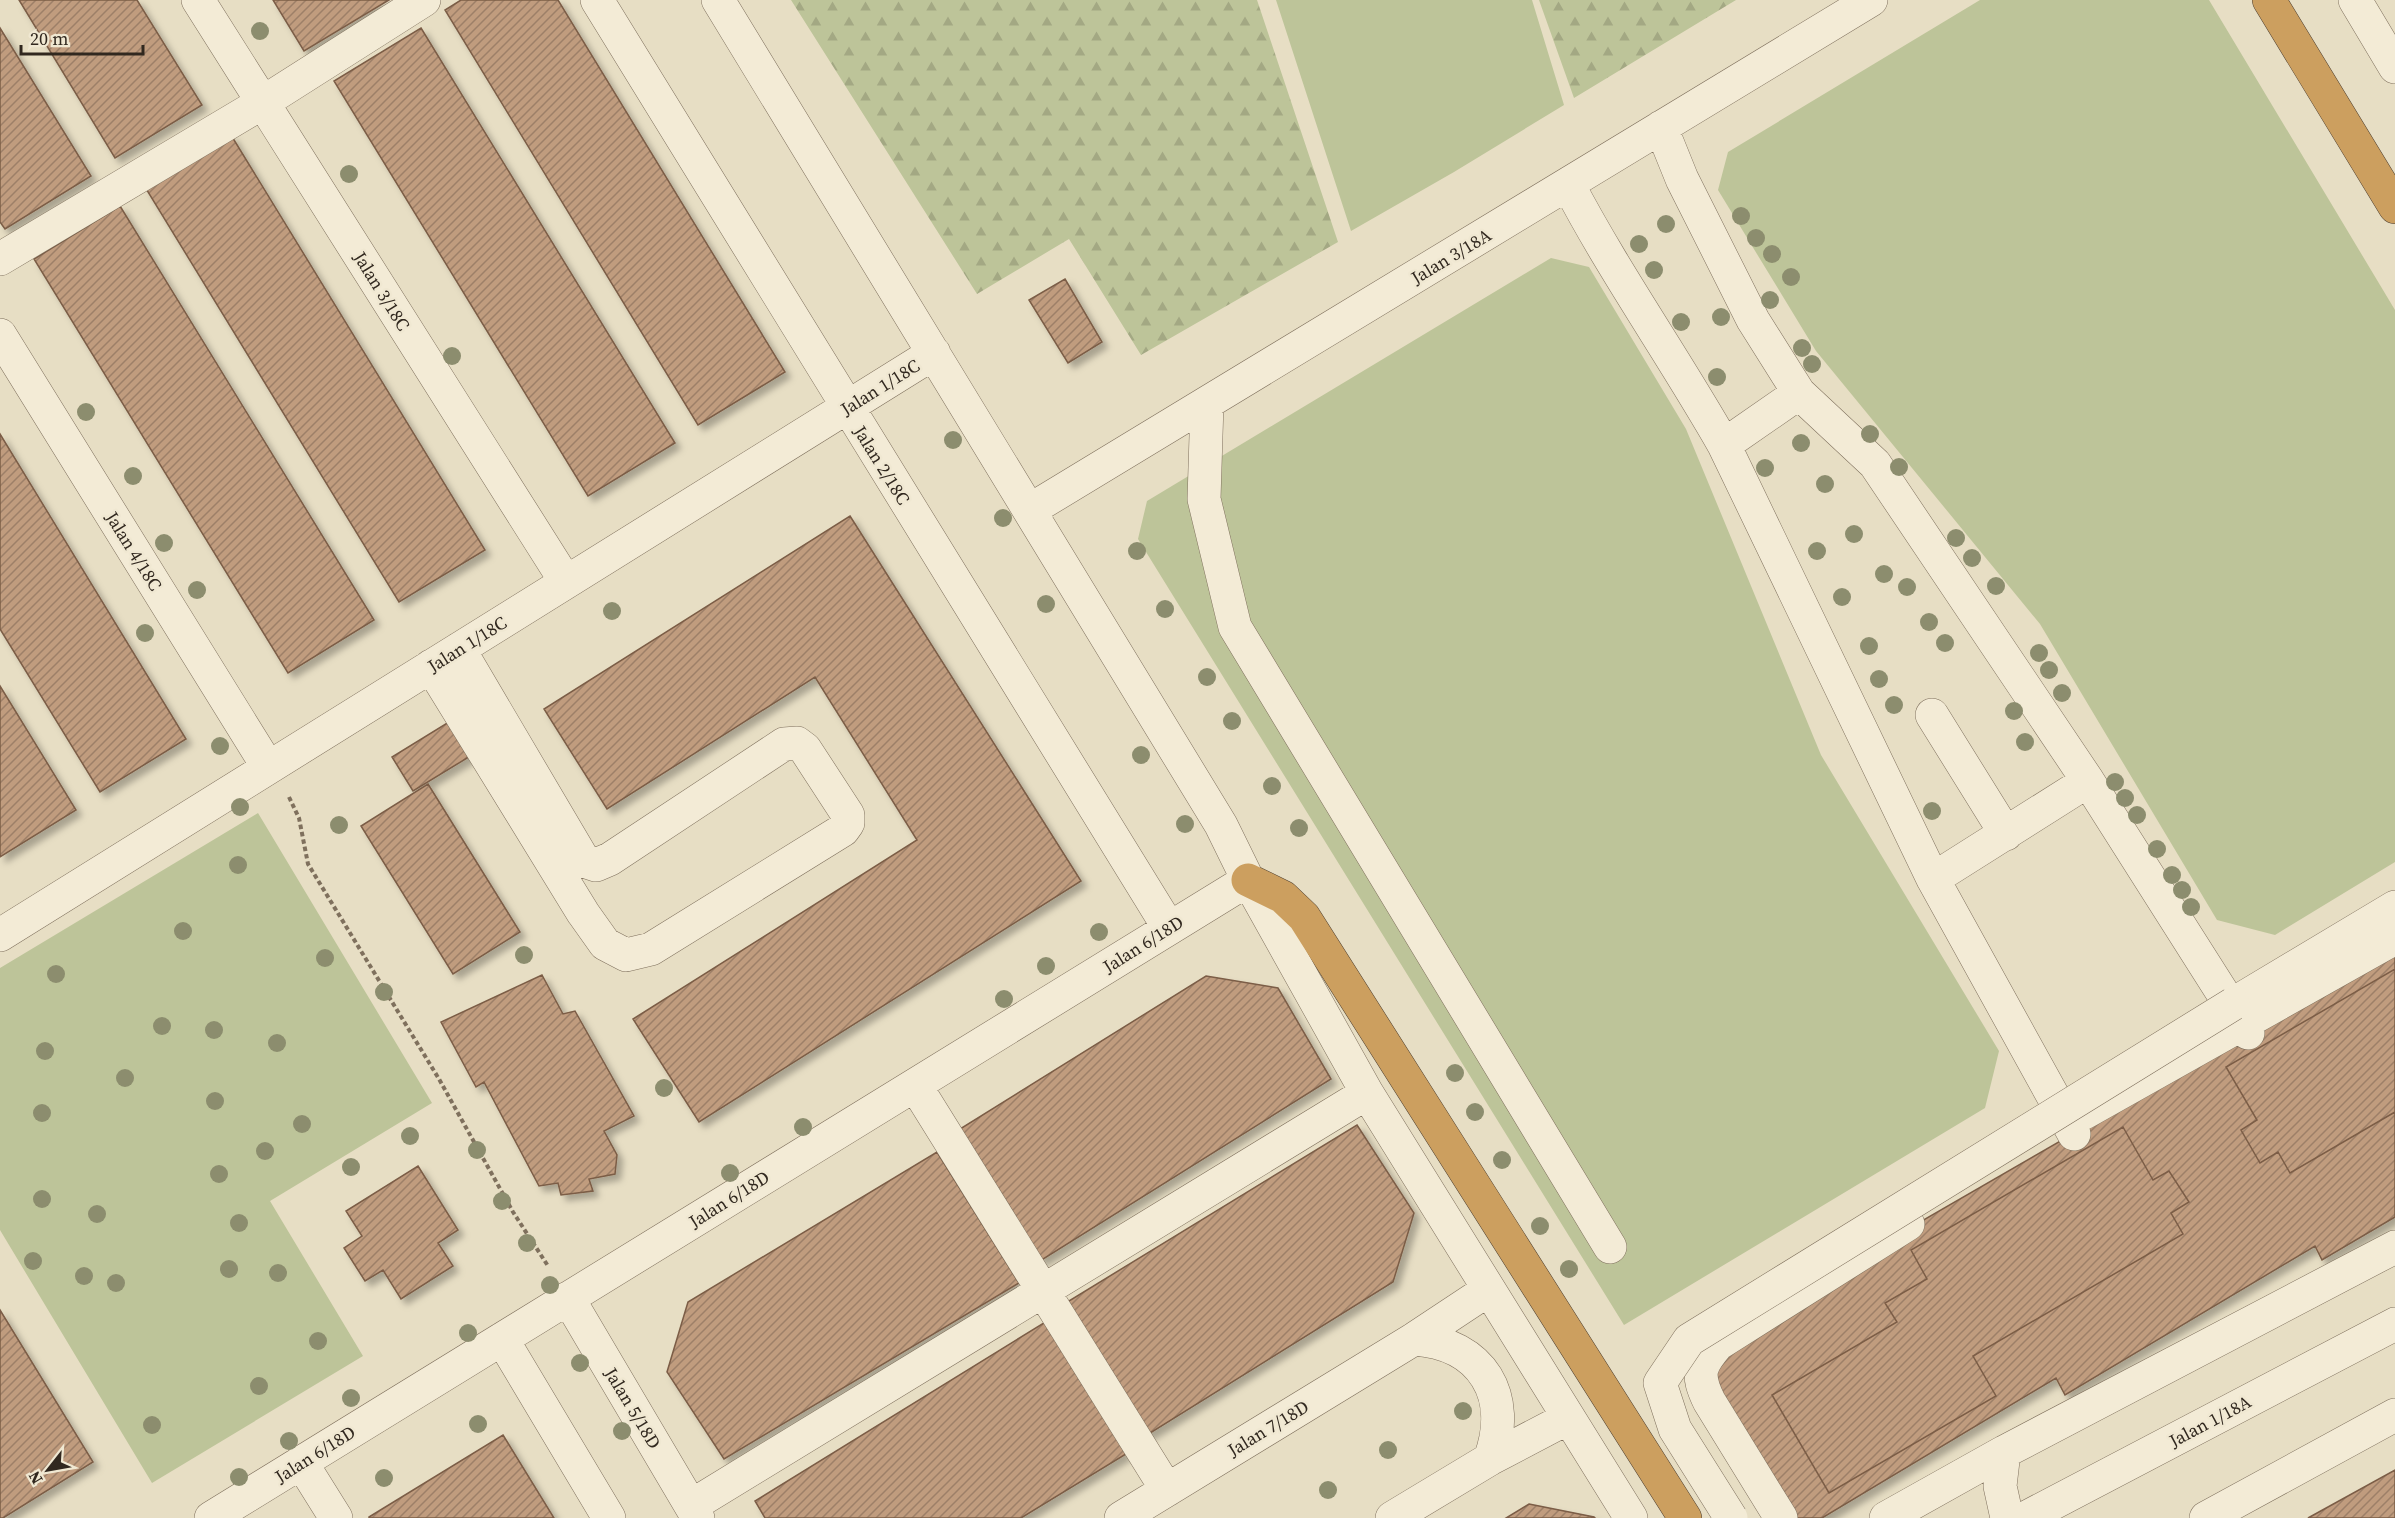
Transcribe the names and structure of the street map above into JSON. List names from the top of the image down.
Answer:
{
  "streets": {
    "street": [
      "Jalan 3/18A",
      "Jalan 3/18C",
      "Jalan 1/18C",
      "Jalan 2/18C",
      "Jalan 4/18C",
      "Jalan 6/18D",
      "Jalan 5/18D",
      "Jalan 1/18A",
      "Jalan 7/18D"
    ]
  },
  "crossings": [
    ["Jalan 3/18C", "Jalan 1/18C"],
    ["Jalan 1/18C", "Jalan 2/18C"],
    ["Jalan 1/18C", "Jalan 4/18C"],
    ["Jalan 2/18C", "Jalan 6/18D"],
    ["Jalan 6/18D", "Jalan 5/18D"]
  ],
  "scale_bar": "20 m",
  "north": "bottom left"
}
